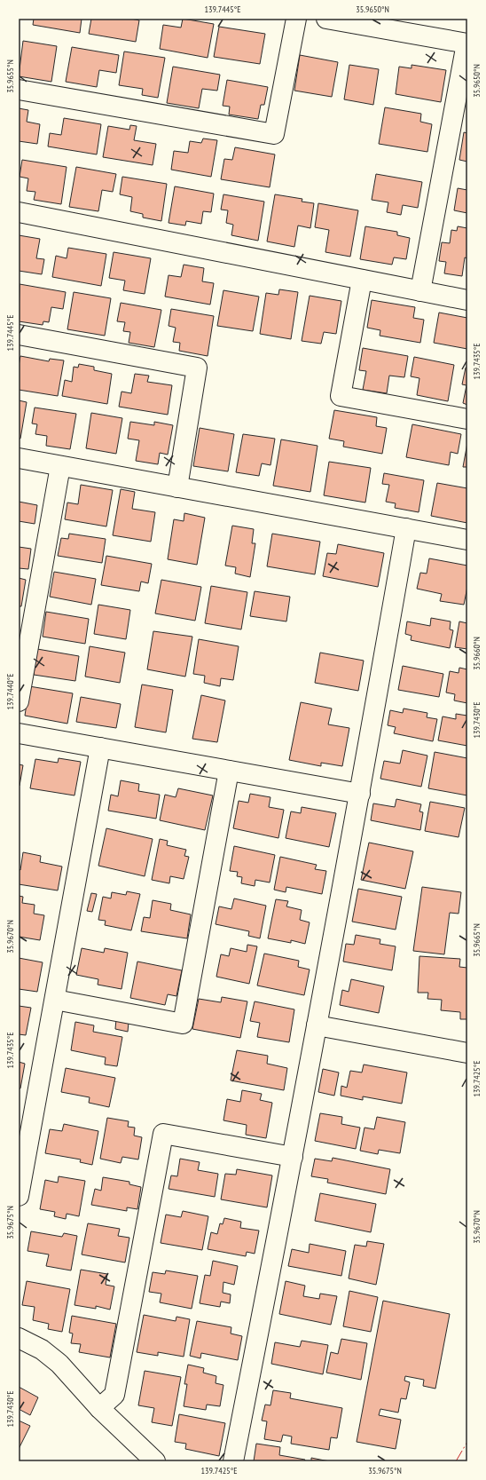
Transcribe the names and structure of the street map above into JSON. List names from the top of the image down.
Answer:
{
  "coordinates": [
    "139.7445°E",
    "35.9650°N",
    "35.9655°N",
    "139.7435°E",
    "35.9660°N",
    "139.7440°E",
    "139.7430°E",
    "35.9670°N",
    "35.9665°N",
    "139.7425°E",
    "35.9675°N"
  ]
}
